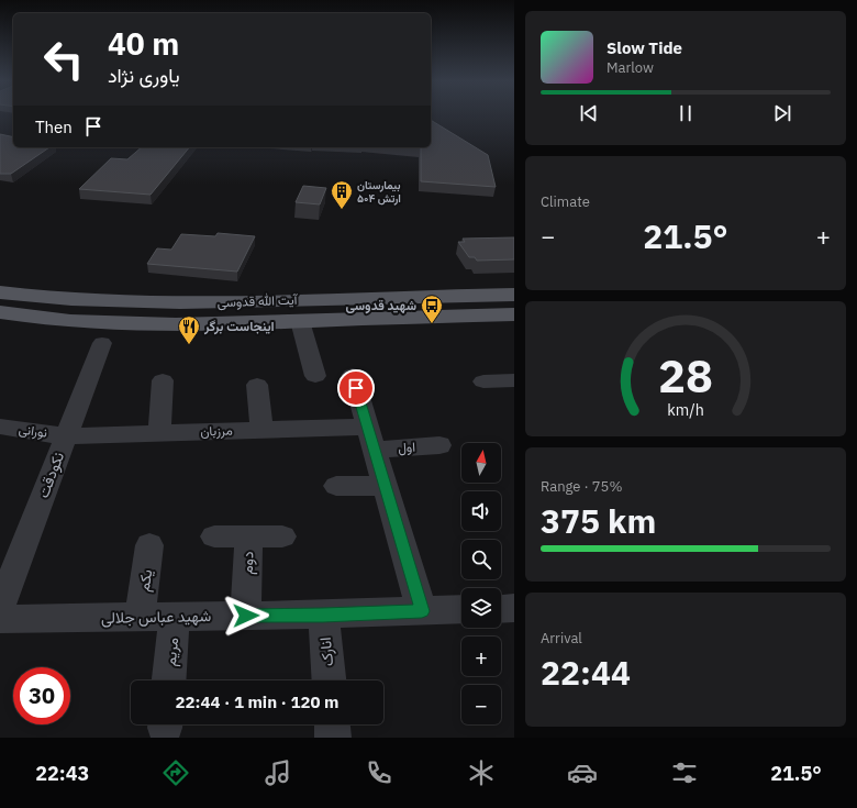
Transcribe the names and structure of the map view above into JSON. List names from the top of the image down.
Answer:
{
  "streets": {
    "main road": ["آیت الله قدوسی"],
    "street": [
      "نورانی",
      "مرزبان",
      "اول",
      "نکودقت",
      "دوم",
      "یکم",
      "شهید عباس جلالی",
      "مریم",
      "انارک"
    ]
  },
  "crossings": [
    ["نورانی", "مرزبان"],
    ["نورانی", "نکودقت"],
    ["مرزبان", "اول"],
    ["مرزبان", "نکودقت"],
    ["دوم", "شهید عباس جلالی"],
    ["یکم", "شهید عباس جلالی"],
    ["شهید عباس جلالی", "مریم"],
    ["شهید عباس جلالی", "انارک"]
  ],
  "places": {
    "building": ["بیمارستان ۵۰۴ ارتش"],
    "bus stop": ["شهید قدوسی"],
    "restaurant": ["اینجاست برگر"]
  },
  "north": "top",
  "page": {
    "turn": ["40 m", "یاوری نژاد"],
    "song": ["Slow Tide", "Marlow"],
    "then": "Then",
    "tile": [
      "Climate",
      ["Range · 75%", "375 km"],
      ["Arrival", "22:44"]
    ],
    "heat": ["−", "21.5°", "+"],
    "map_buttons": ["+", "−"],
    "limit": "30",
    "trip": "22:44 · 1 min · 120 m",
    "tabs": ["22:43", "21.5°"],
    "gauge": ["28", "km/h"]
  }
}
